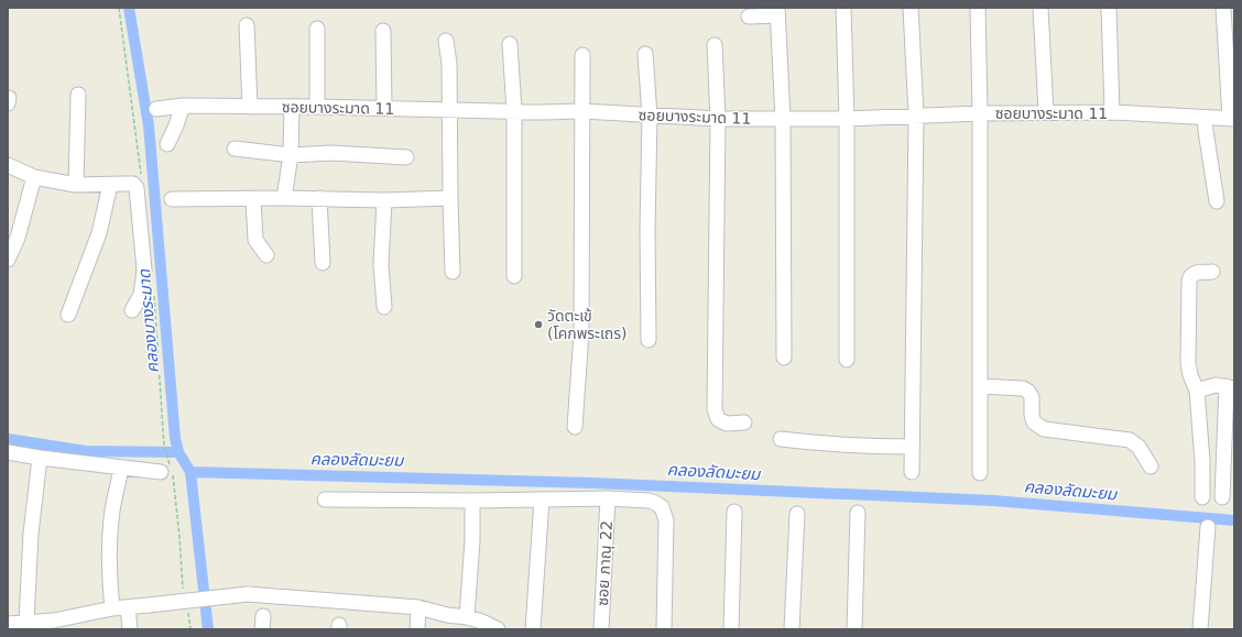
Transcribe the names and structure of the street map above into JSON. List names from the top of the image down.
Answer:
{
  "streets": {
    "street": ["ซอยบางระมาด 11", "ซอย ภาณุ 22"]
  },
  "water": ["คลองบางระมาด", "คลองลัดมะยม"],
  "places": ["วัดตะเข้ (โคกพระเถร)"]
}
